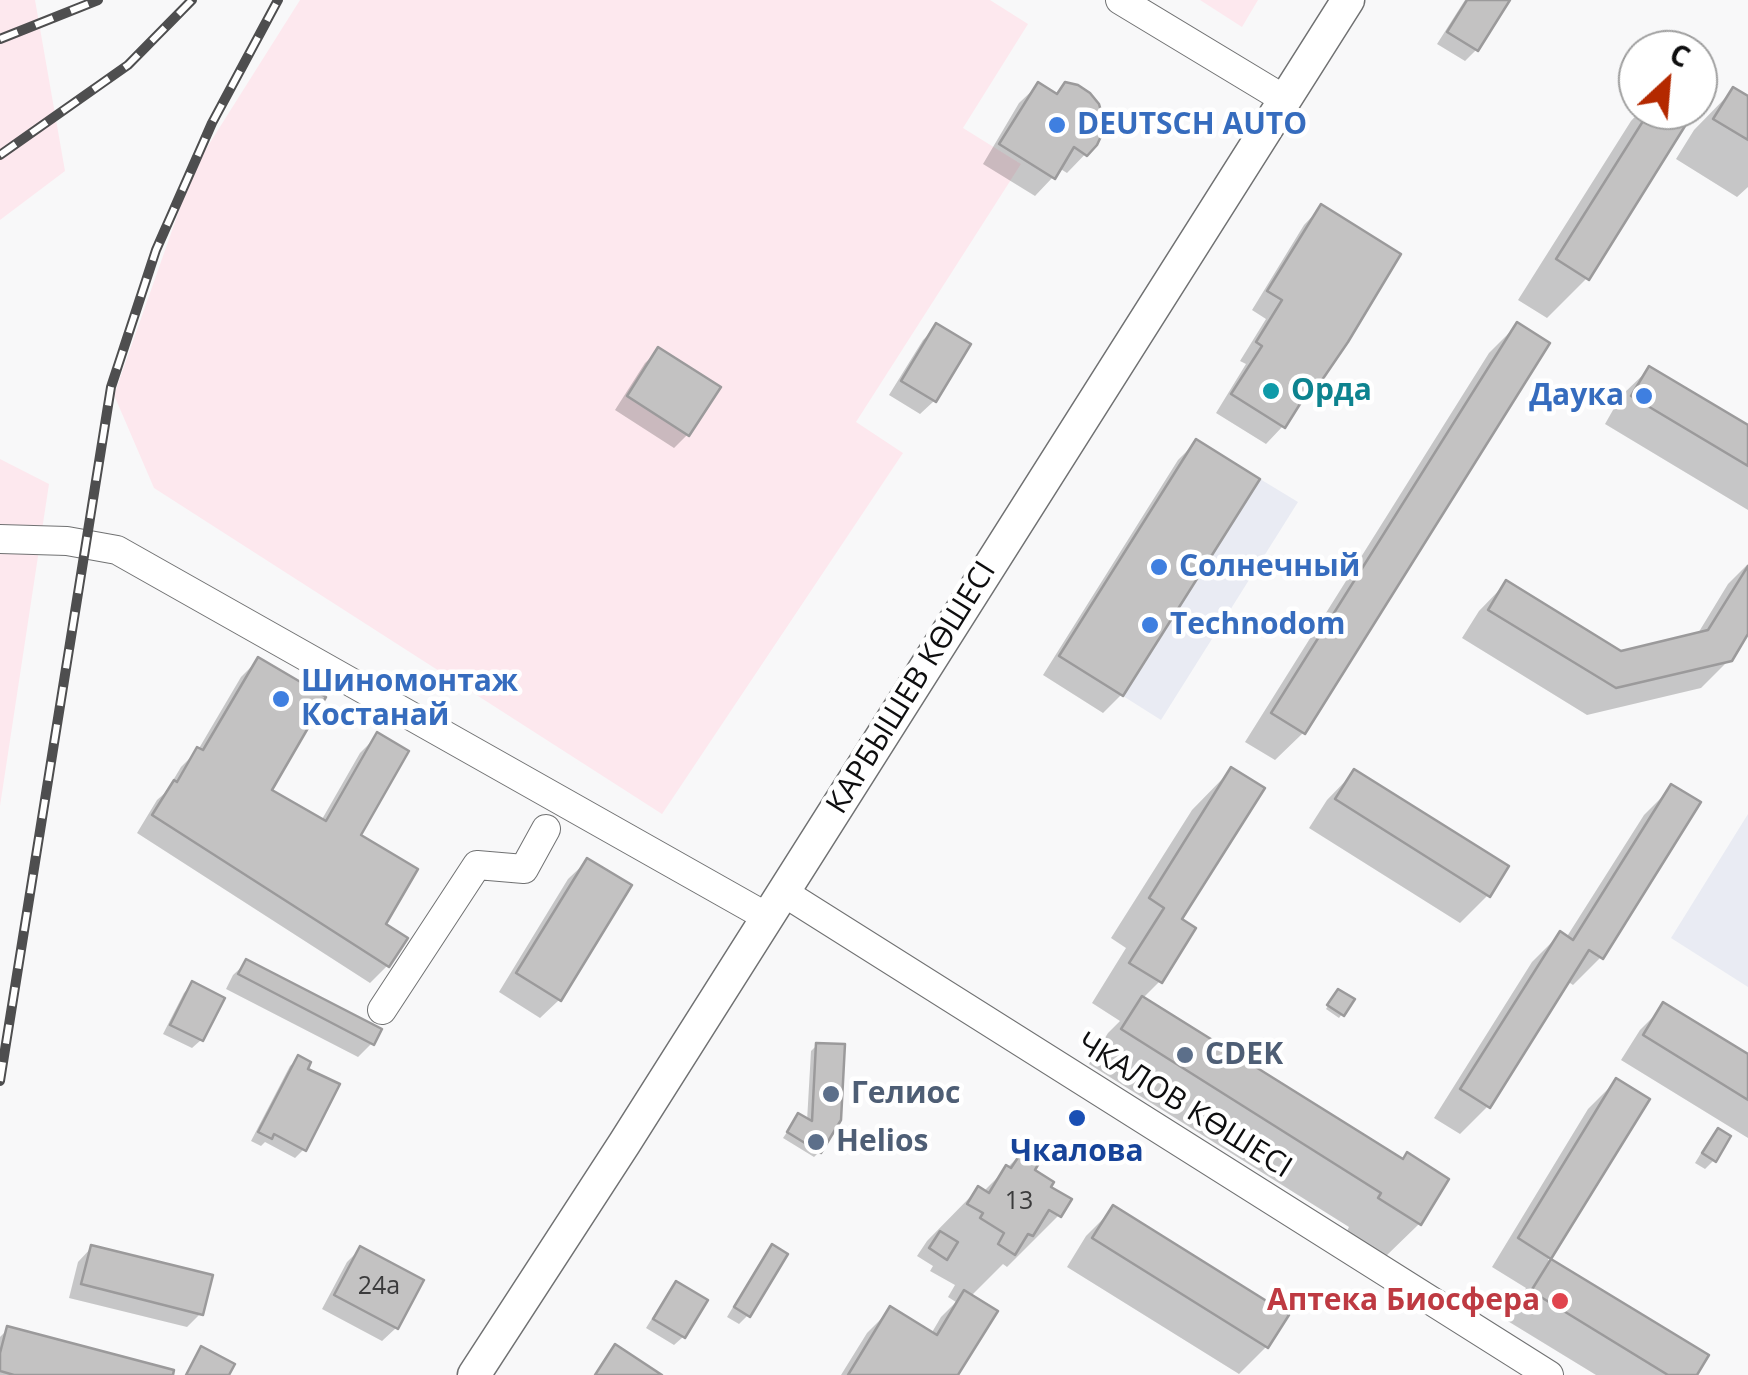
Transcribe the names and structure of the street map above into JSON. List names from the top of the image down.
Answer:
{
  "streets": {
    "main road": ["КАРБЫШЕВ КӨШЕСІ"],
    "street": ["ЧКАЛОВ КӨШЕСІ"]
  },
  "crossings": [
    ["КАРБЫШЕВ КӨШЕСІ", "ЧКАЛОВ КӨШЕСІ"]
  ],
  "places": [
    "DEUTSCH AUTO",
    "Орда",
    "Даука",
    "Солнечный",
    "Technodom",
    "Шиномонтаж Костанай",
    "CDEK",
    "Гелиос",
    "Чкалова",
    "Helios",
    "Аптека Биосфера"
  ],
  "house_numbers": ["13", "24а"],
  "north": "top right"
}
